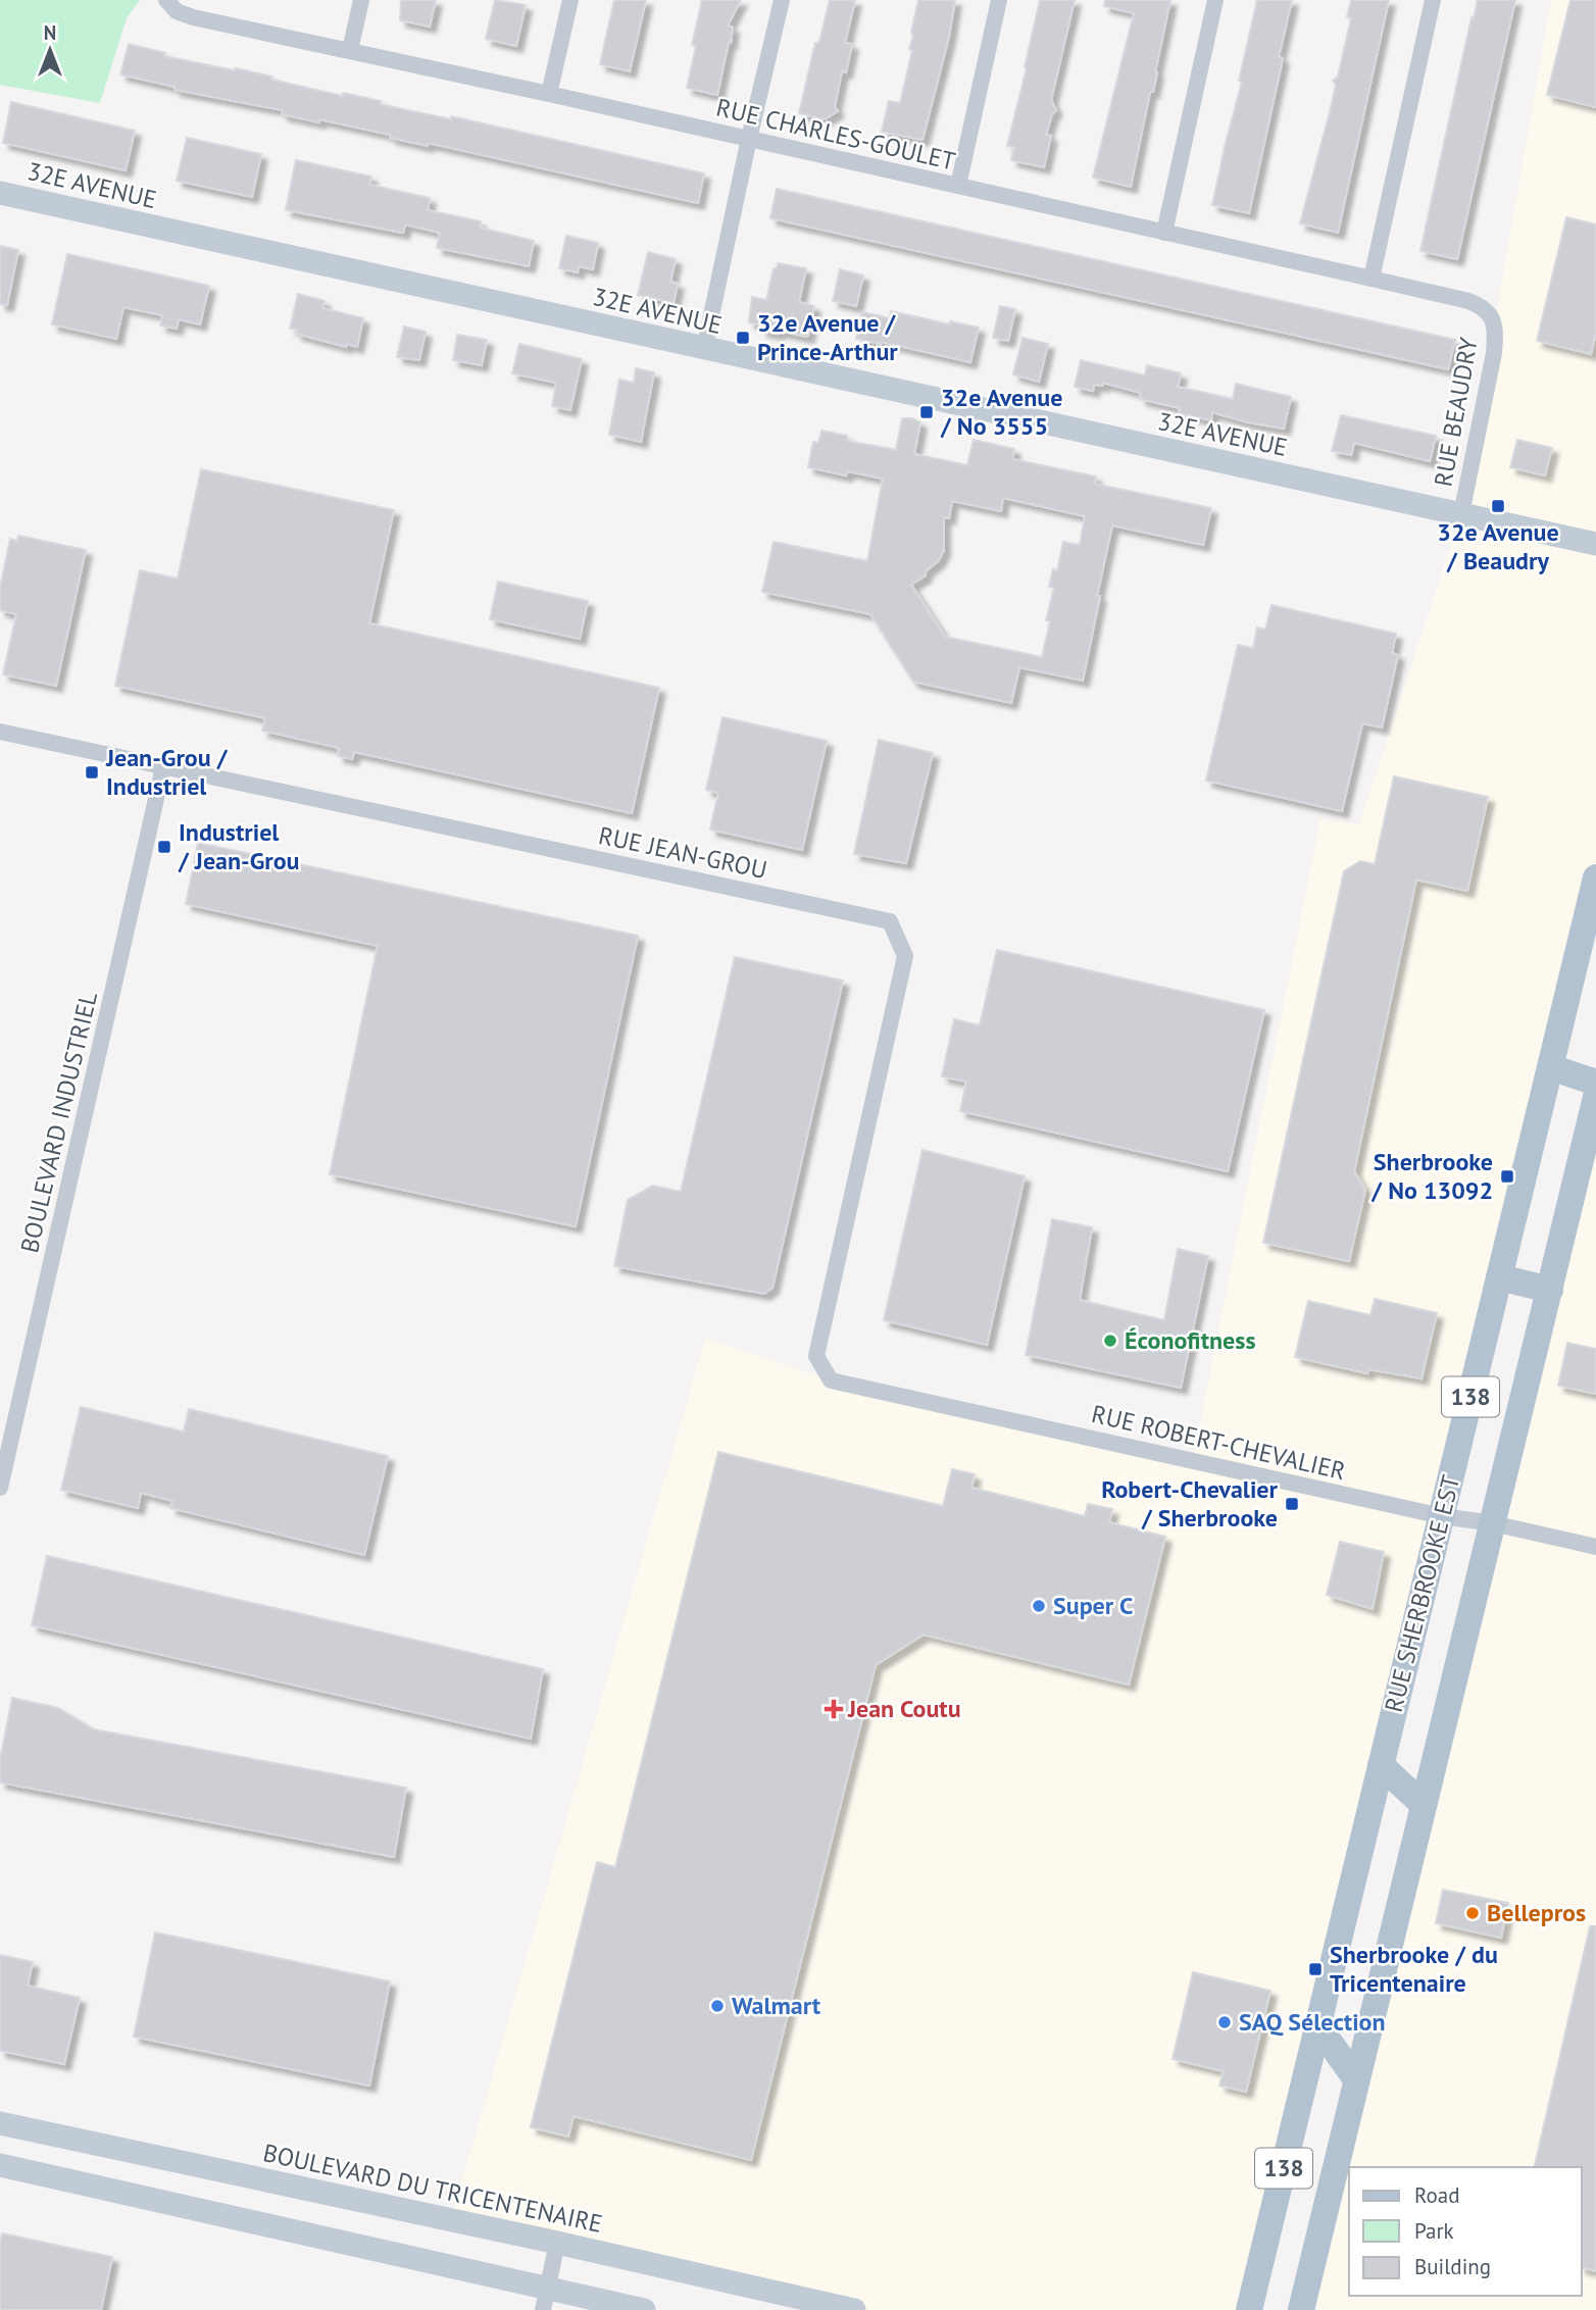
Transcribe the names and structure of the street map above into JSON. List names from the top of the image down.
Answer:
{
  "streets": {
    "main road": ["138", "RUE SHERBROOKE EST"],
    "street": [
      "RUE CHARLES-GOULET",
      "32E AVENUE",
      "RUE BEAUDRY",
      "RUE JEAN-GROU",
      "BOULEVARD INDUSTRIEL",
      "RUE ROBERT-CHEVALIER",
      "BOULEVARD DU TRICENTENAIRE"
    ]
  },
  "crossings": [
    ["RUE CHARLES-GOULET", "RUE BEAUDRY"],
    ["32E AVENUE", "RUE BEAUDRY"],
    ["RUE JEAN-GROU", "BOULEVARD INDUSTRIEL"],
    ["RUE JEAN-GROU", "RUE ROBERT-CHEVALIER"],
    ["RUE ROBERT-CHEVALIER", "RUE SHERBROOKE EST"]
  ],
  "places": {
    "transit": [
      "32e Avenue / Prince-Arthur",
      "32e Avenue / No 3555",
      "32e Avenue / Beaudry",
      "Jean-Grou / Industriel",
      "Industriel / Jean-Grou",
      "Sherbrooke / No 13092",
      "Robert-Chevalier / Sherbrooke",
      "Sherbrooke / du Tricentenaire"
    ],
    "other": [
      "Éconofitness",
      "Super C",
      "Bellepros",
      "Walmart",
      "SAQ Sélection"
    ],
    "health": ["Jean Coutu"]
  },
  "legend": ["Road", "Park", "Building"],
  "north": "top"
}
